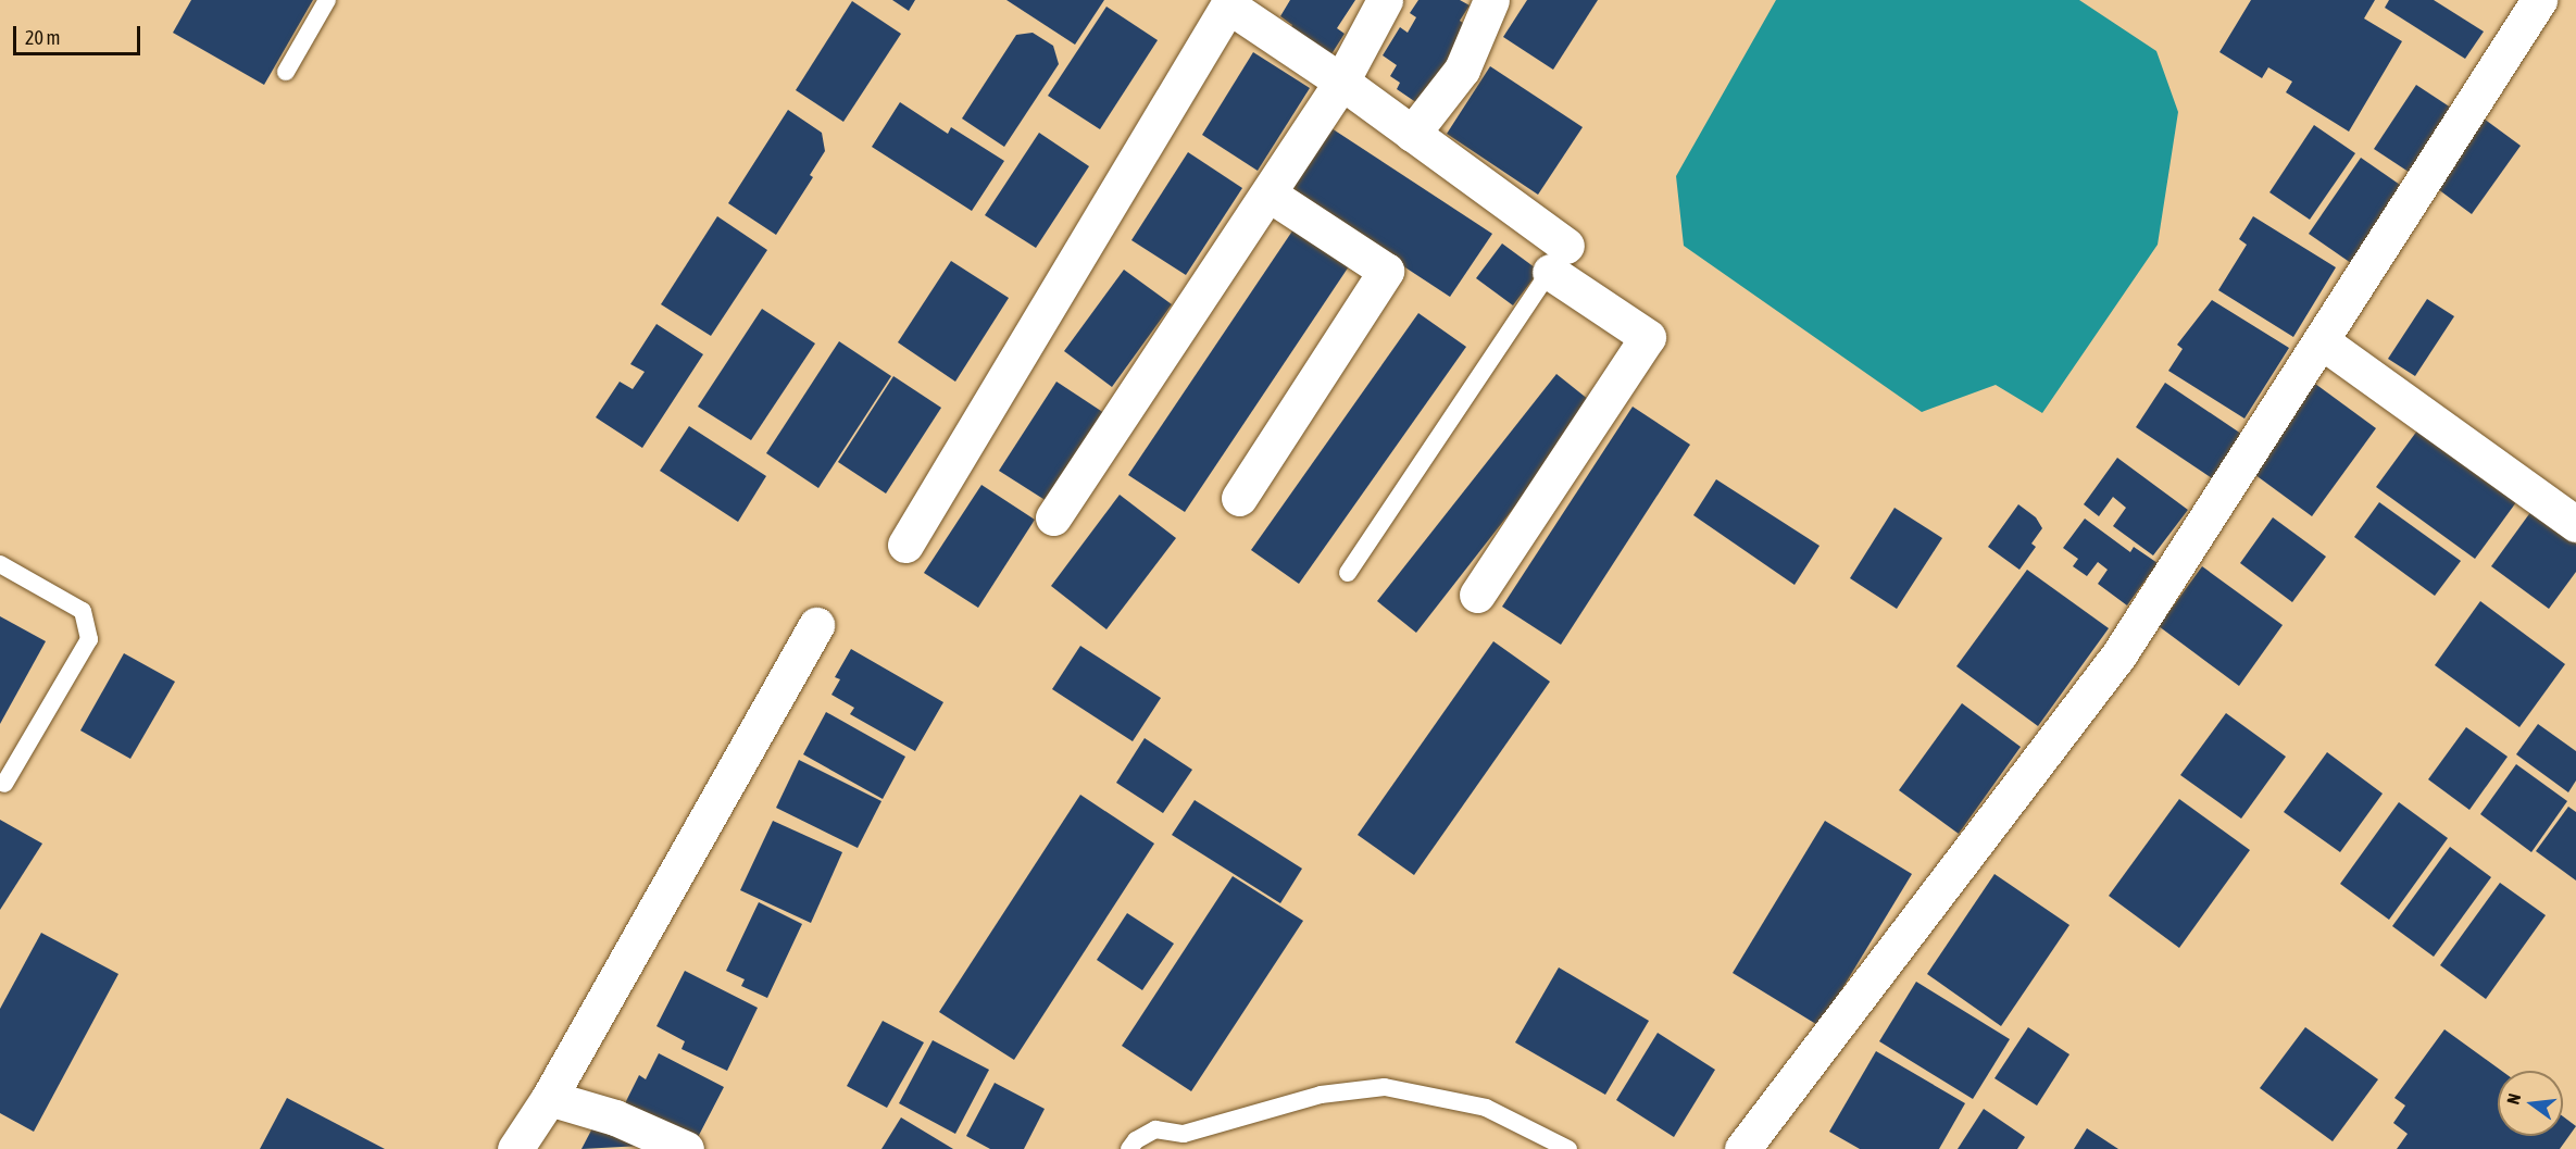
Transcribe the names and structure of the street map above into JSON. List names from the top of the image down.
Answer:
{
  "scale_bar": "20 m",
  "north": "left"
}
